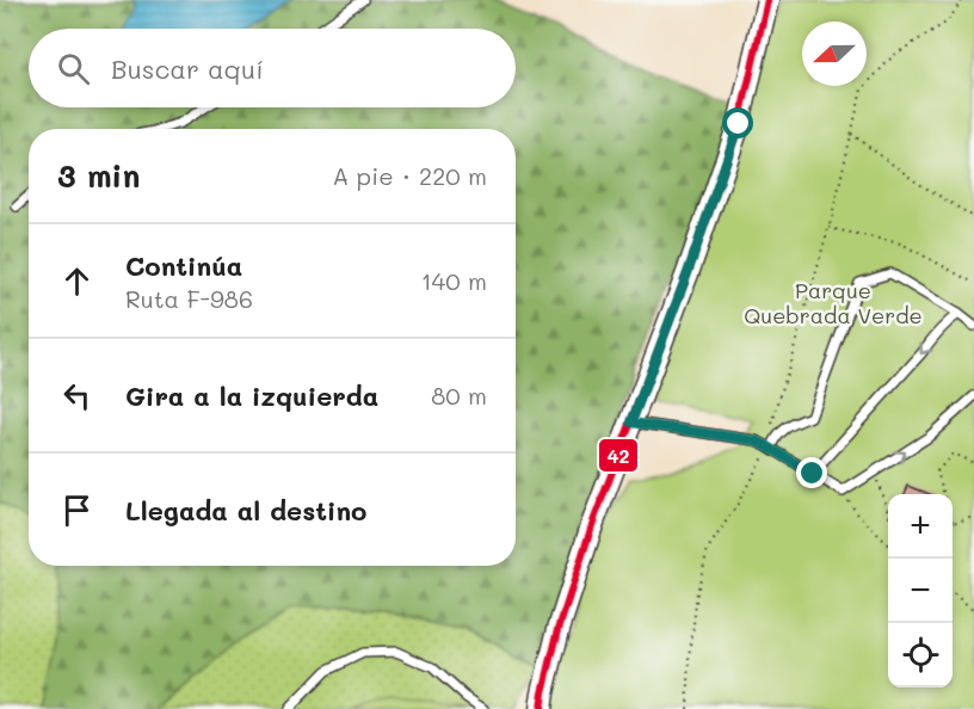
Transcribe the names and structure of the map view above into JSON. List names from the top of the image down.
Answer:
{
  "parks": ["Parque Quebrada Verde"],
  "lines": ["transit line 42"],
  "north": "left",
  "page": {
    "search": "Buscar aquí",
    "heading": ["3 min", "A pie · 220 m"],
    "list": [
      ["Continúa", "Ruta F-986", "140 m"],
      ["Gira a la izquierda", "80 m"],
      "Llegada al destino"
    ],
    "map_buttons": ["+", "−"]
  }
}
